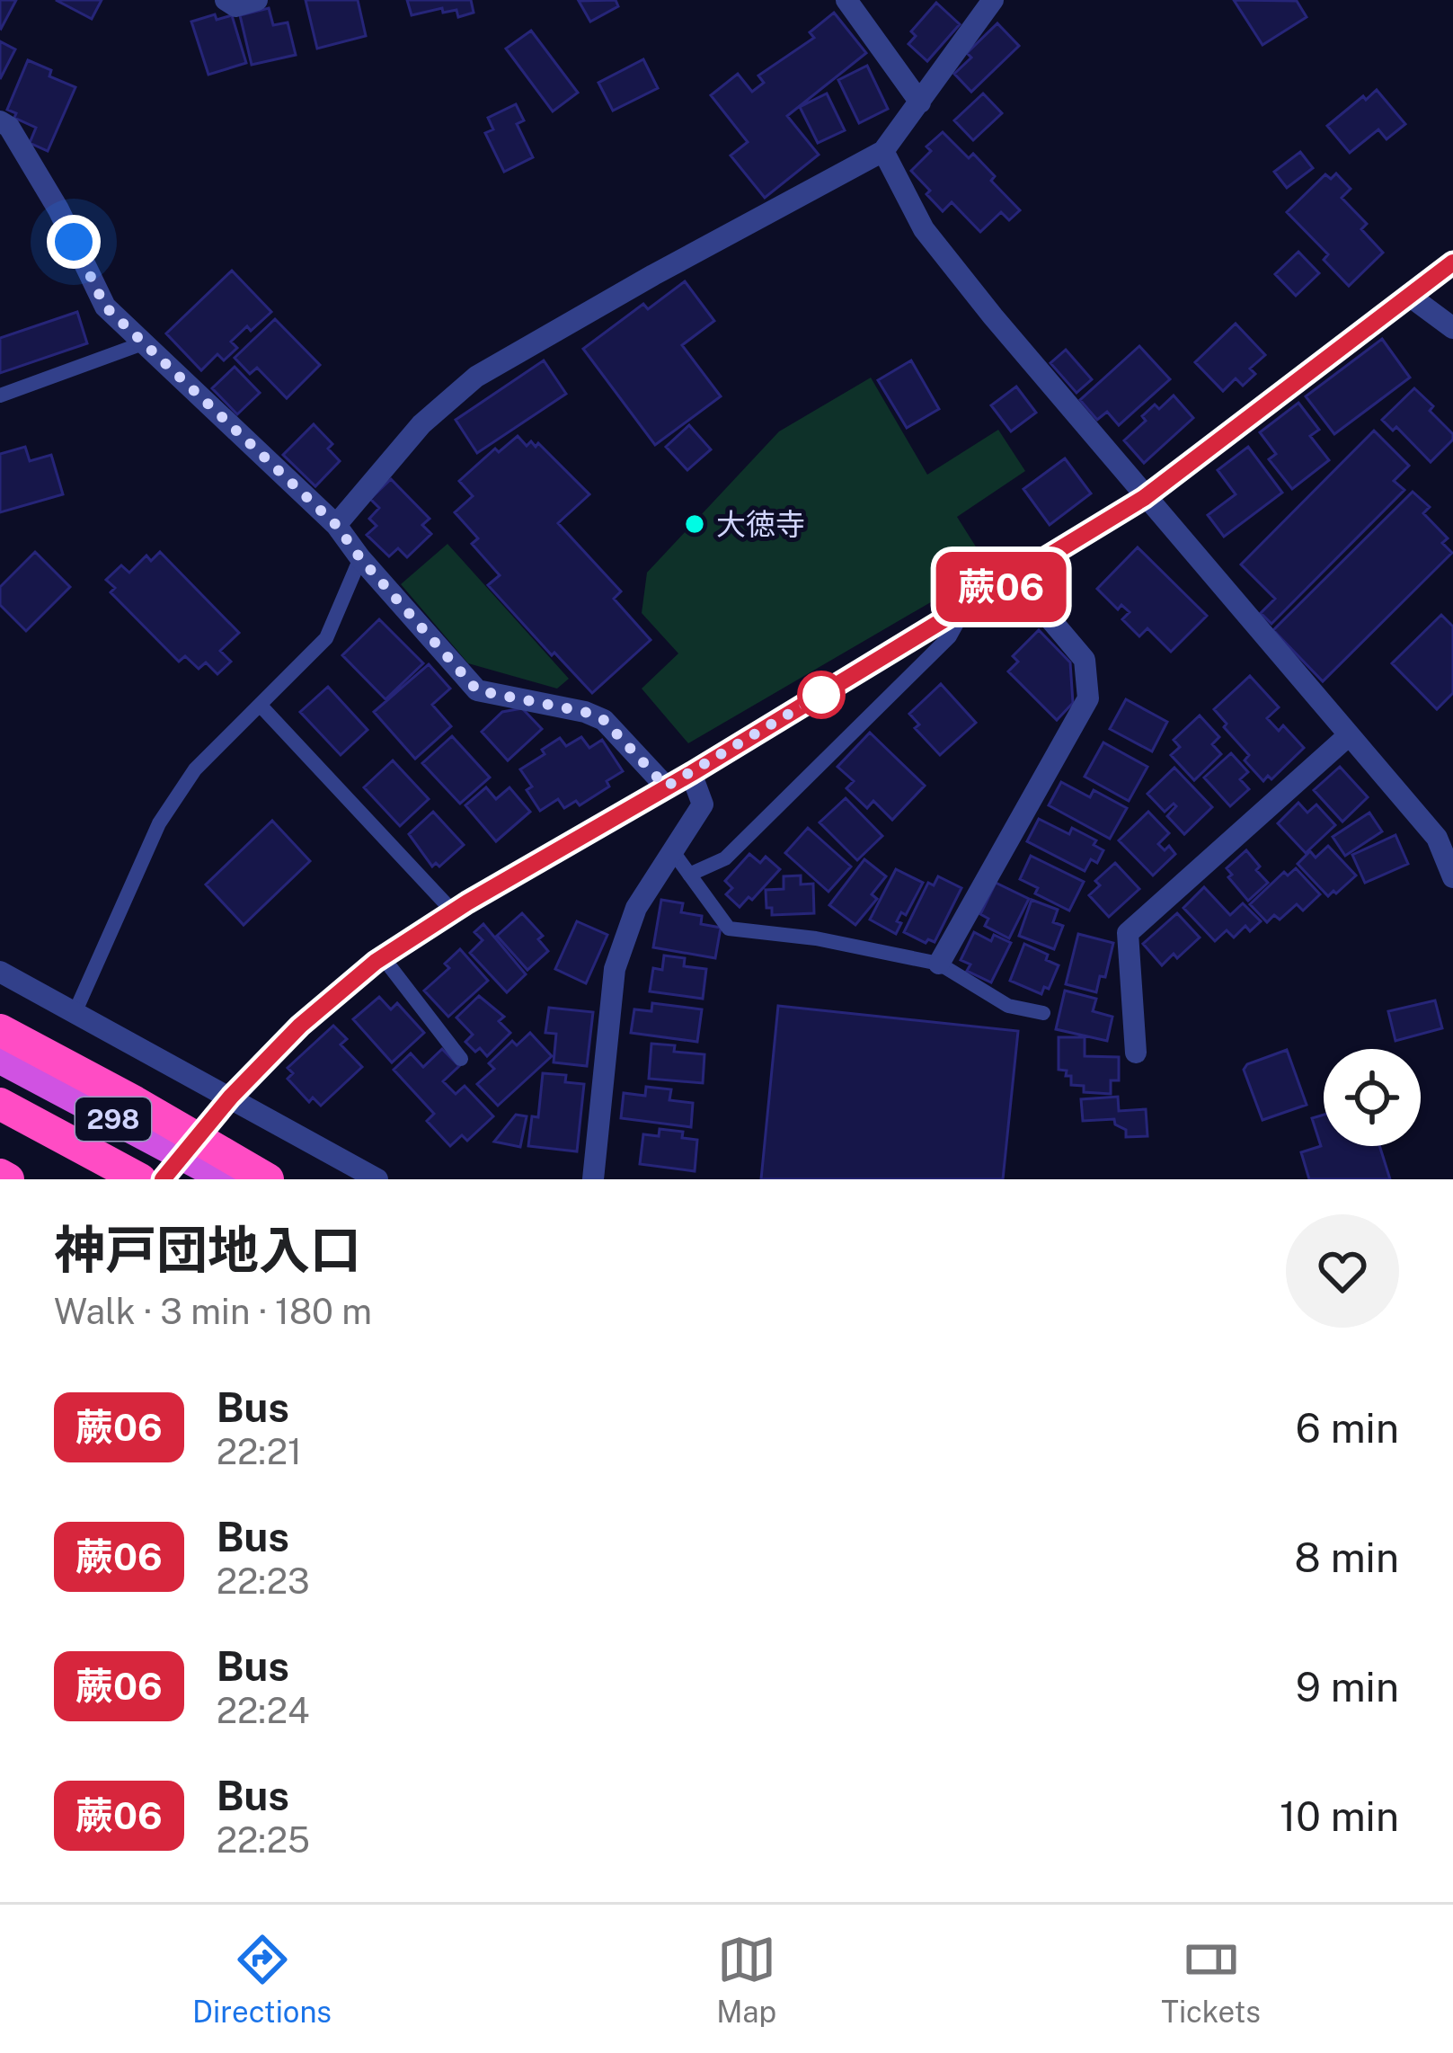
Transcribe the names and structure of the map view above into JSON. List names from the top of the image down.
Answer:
{
  "streets": {
    "highway": ["298"]
  },
  "places": ["大徳寺"],
  "lines": ["bus line 蕨06"],
  "page": {
    "on_map": "蕨06",
    "heading": ["神戸団地入口", "Walk · 3 min · 180 m"],
    "list": [
      {
        "mark": "蕨06",
        "name": "Bus",
        "note": "22:21",
        "value": "6 min"
      },
      {
        "mark": "蕨06",
        "name": "Bus",
        "note": "22:23",
        "value": "8 min"
      },
      {
        "mark": "蕨06",
        "name": "Bus",
        "note": "22:24",
        "value": "9 min"
      },
      {
        "mark": "蕨06",
        "name": "Bus",
        "note": "22:25",
        "value": "10 min"
      }
    ],
    "tabs": ["Directions", "Map", "Tickets"]
  }
}
